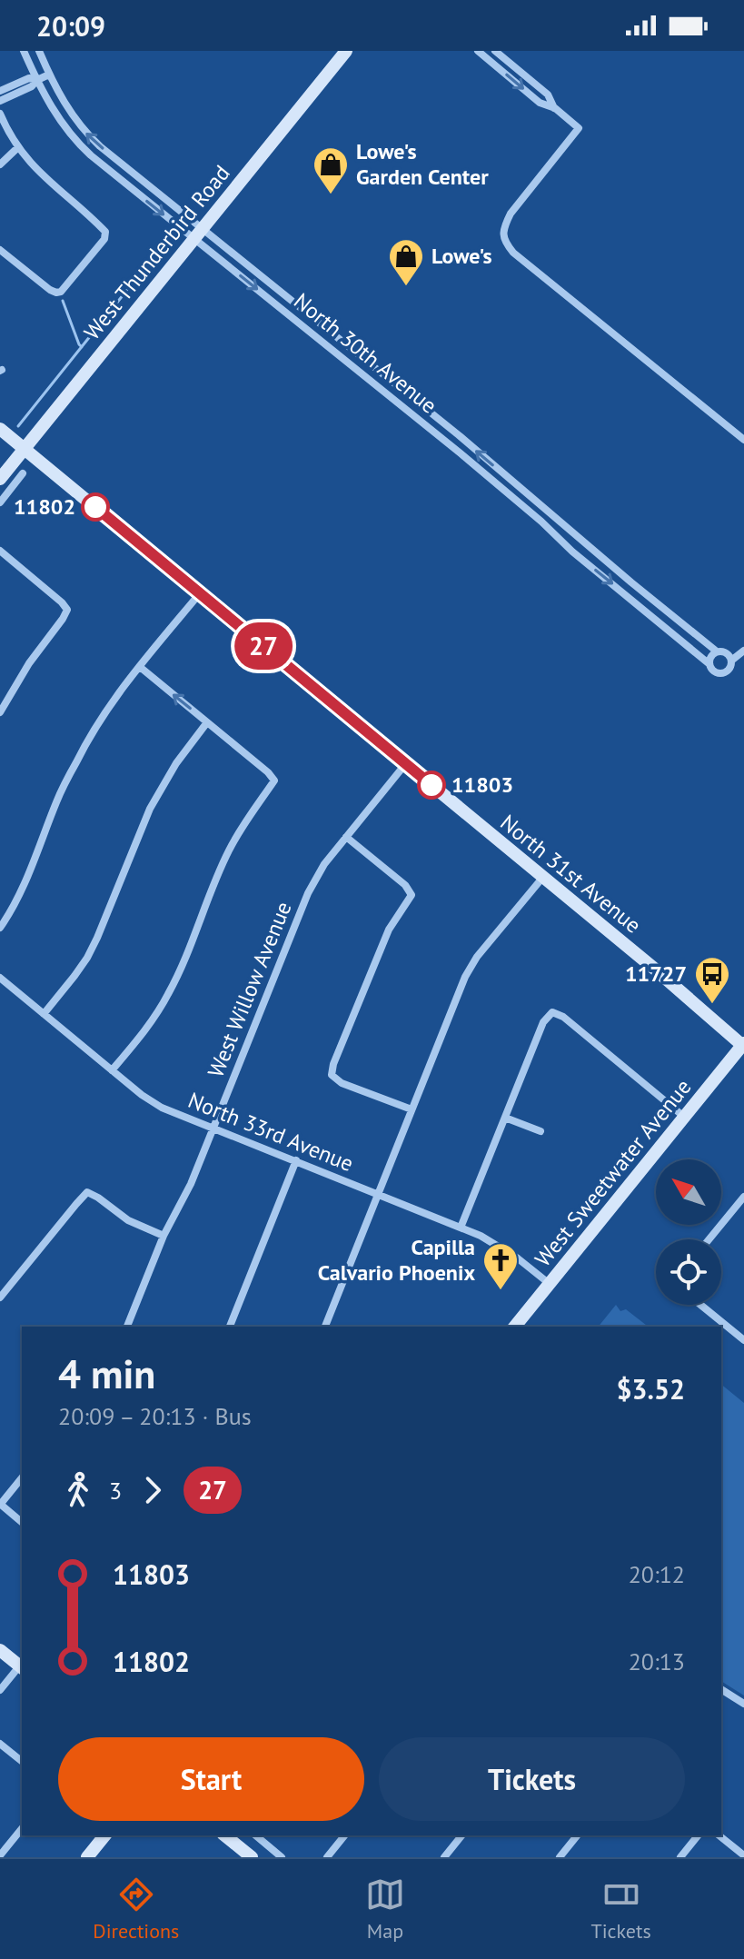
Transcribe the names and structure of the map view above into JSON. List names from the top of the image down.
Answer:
{
  "streets": {
    "street": [
      "West Thunderbird Road",
      "North 30th Avenue",
      "North 31st Avenue",
      "West Willow Avenue",
      "North 33rd Avenue",
      "West Sweetwater Avenue"
    ]
  },
  "crossings": [
    ["West Thunderbird Road", "North 30th Avenue"],
    ["West Thunderbird Road", "North 31st Avenue"],
    ["North 31st Avenue", "West Willow Avenue"],
    ["North 31st Avenue", "West Sweetwater Avenue"],
    ["West Willow Avenue", "North 33rd Avenue"],
    ["North 33rd Avenue", "West Sweetwater Avenue"]
  ],
  "places": {
    "shop": ["Lowe's Garden Center", "Lowe's"],
    "other": ["11802", "11803"],
    "bus stop": ["11727"],
    "church": ["Capilla Calvario Phoenix"]
  },
  "lines": ["bus line 27"],
  "north": "top left",
  "page": {
    "status": "20:09",
    "on_map": "27",
    "heading": ["4 min", "20:09 – 20:13 · Bus", "$3.52"],
    "legs": ["3", "27"],
    "list": [
      {
        "name": "11803",
        "value": "20:12"
      },
      {
        "name": "11802",
        "value": "20:13"
      }
    ],
    "buttons": ["Start", "Tickets"],
    "tabs": ["Directions", "Map", "Tickets"]
  }
}
